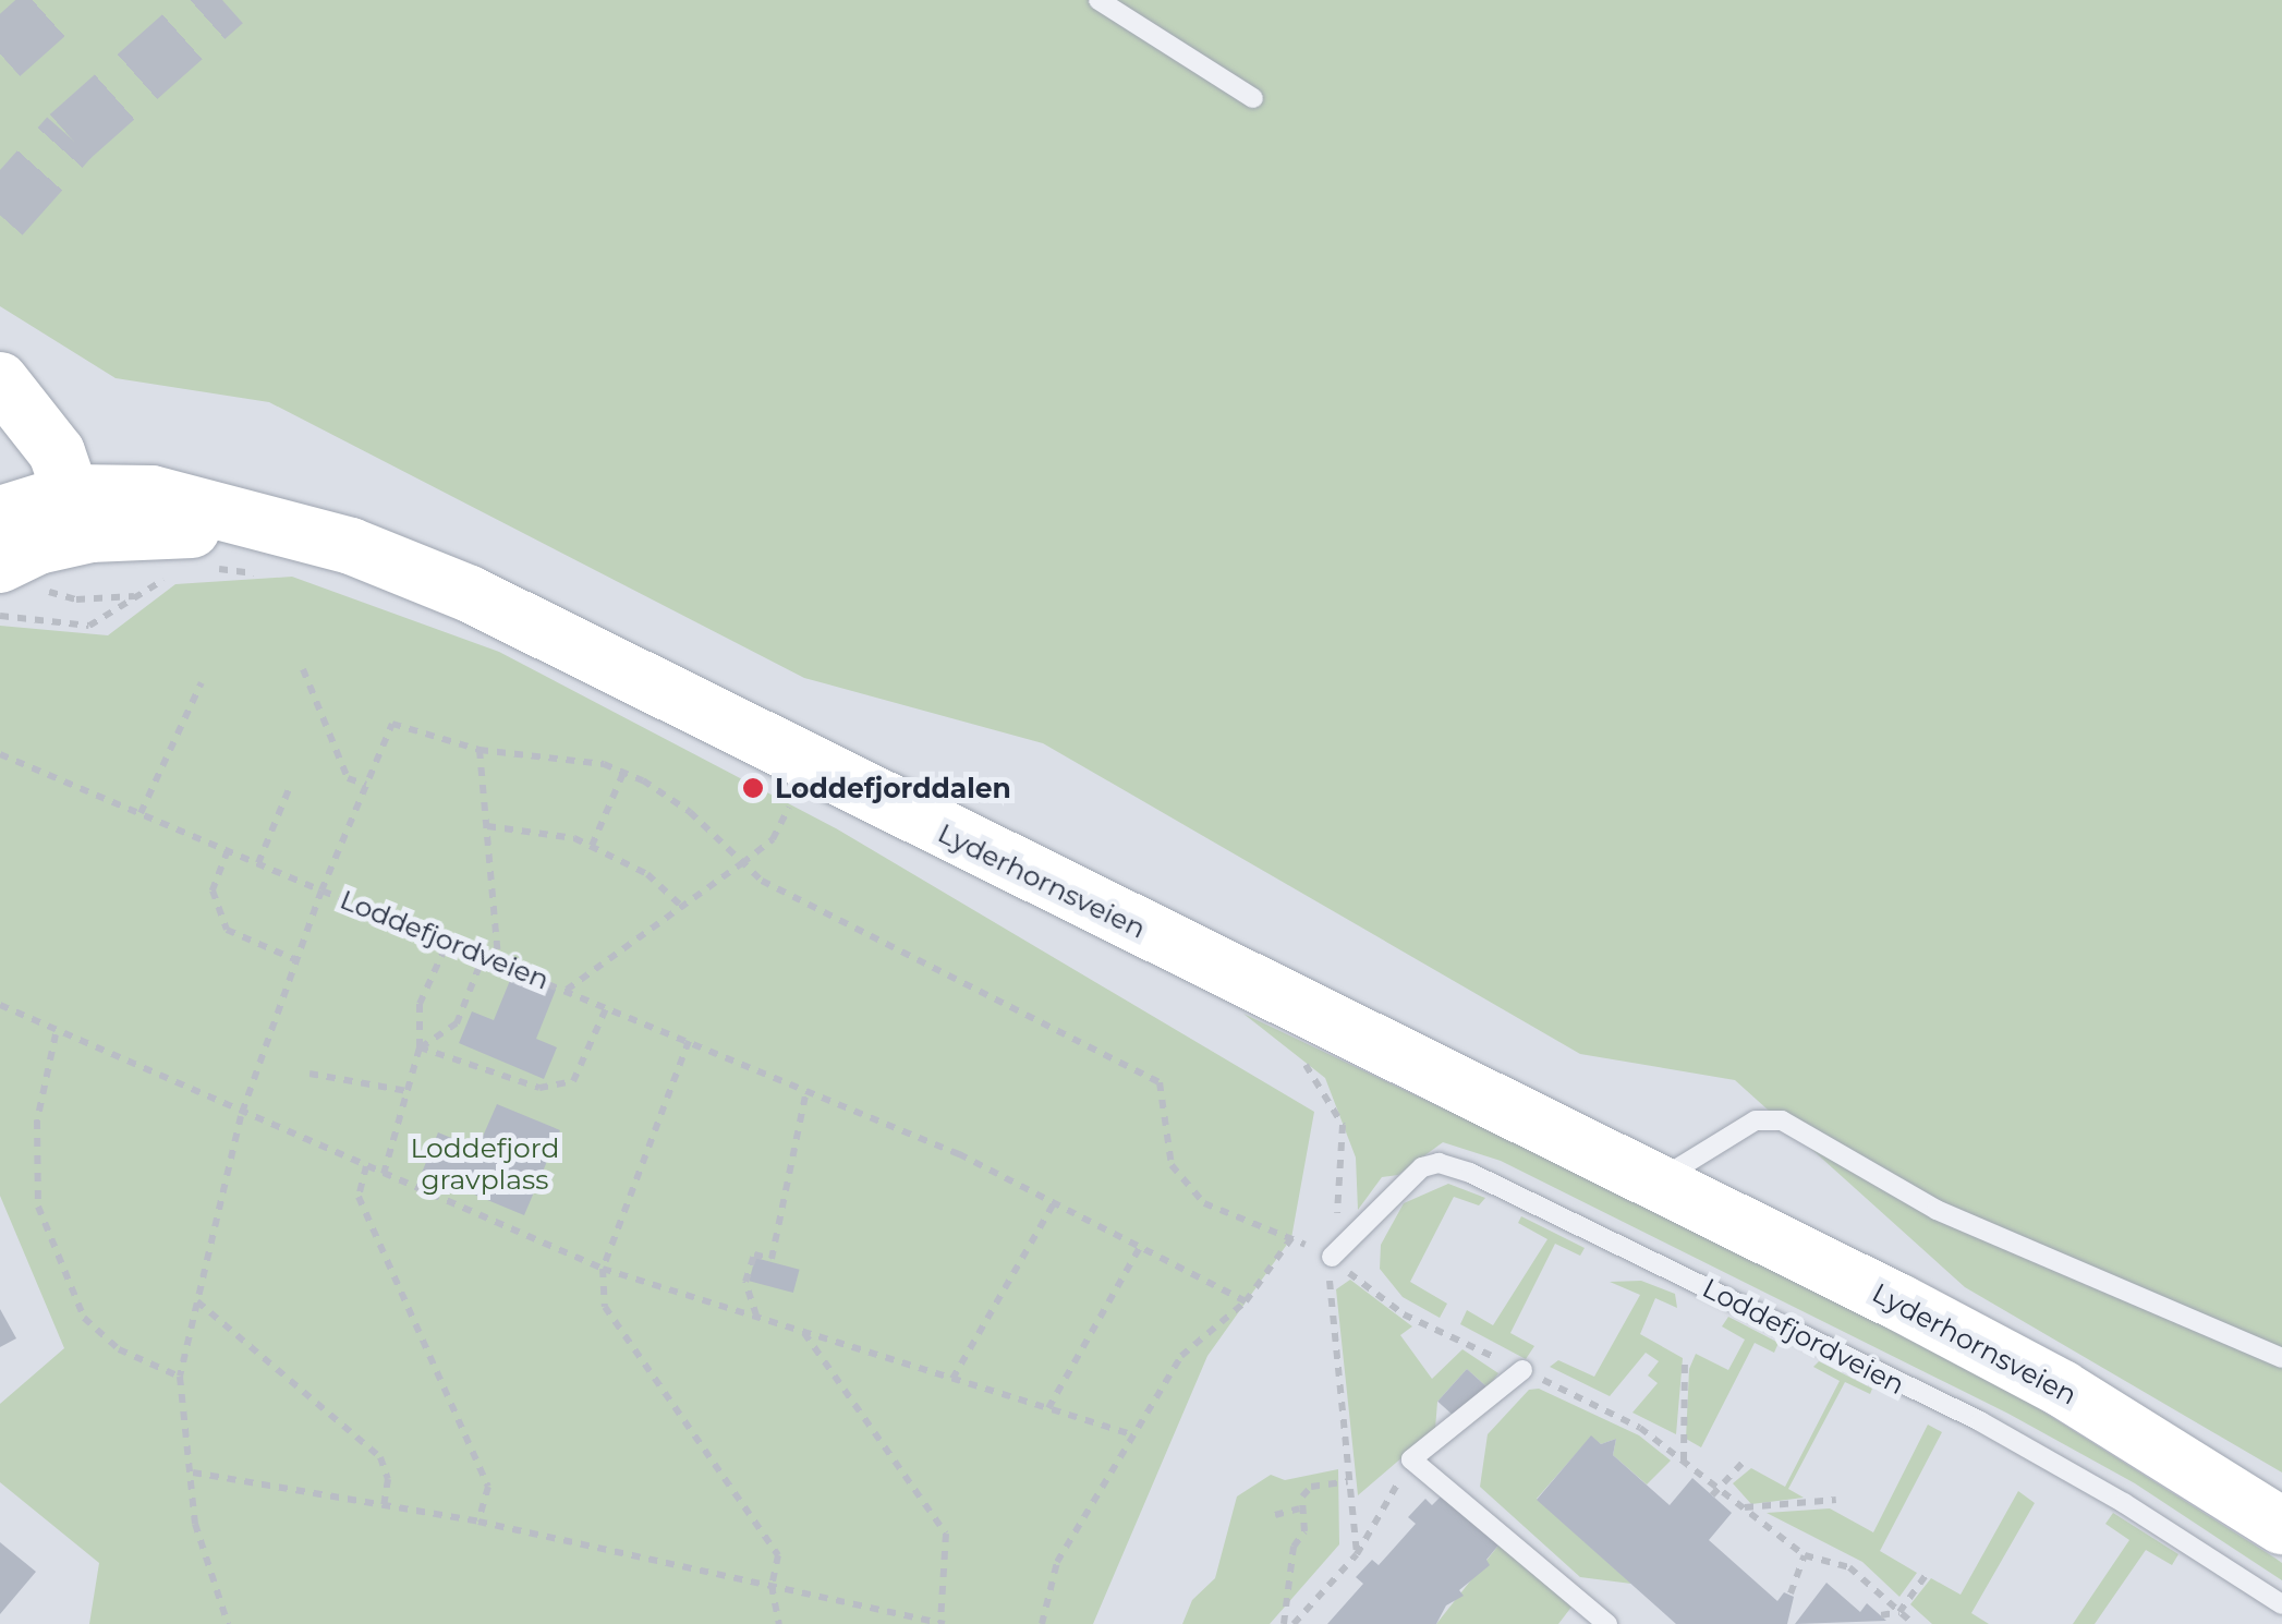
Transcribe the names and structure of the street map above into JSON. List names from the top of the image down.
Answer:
{
  "streets": {
    "main road": ["Lyderhornsveien"],
    "lane": ["Loddefjordveien"]
  },
  "parks": ["Loddefjord gravplass"],
  "places": ["Loddefjorddalen"]
}
